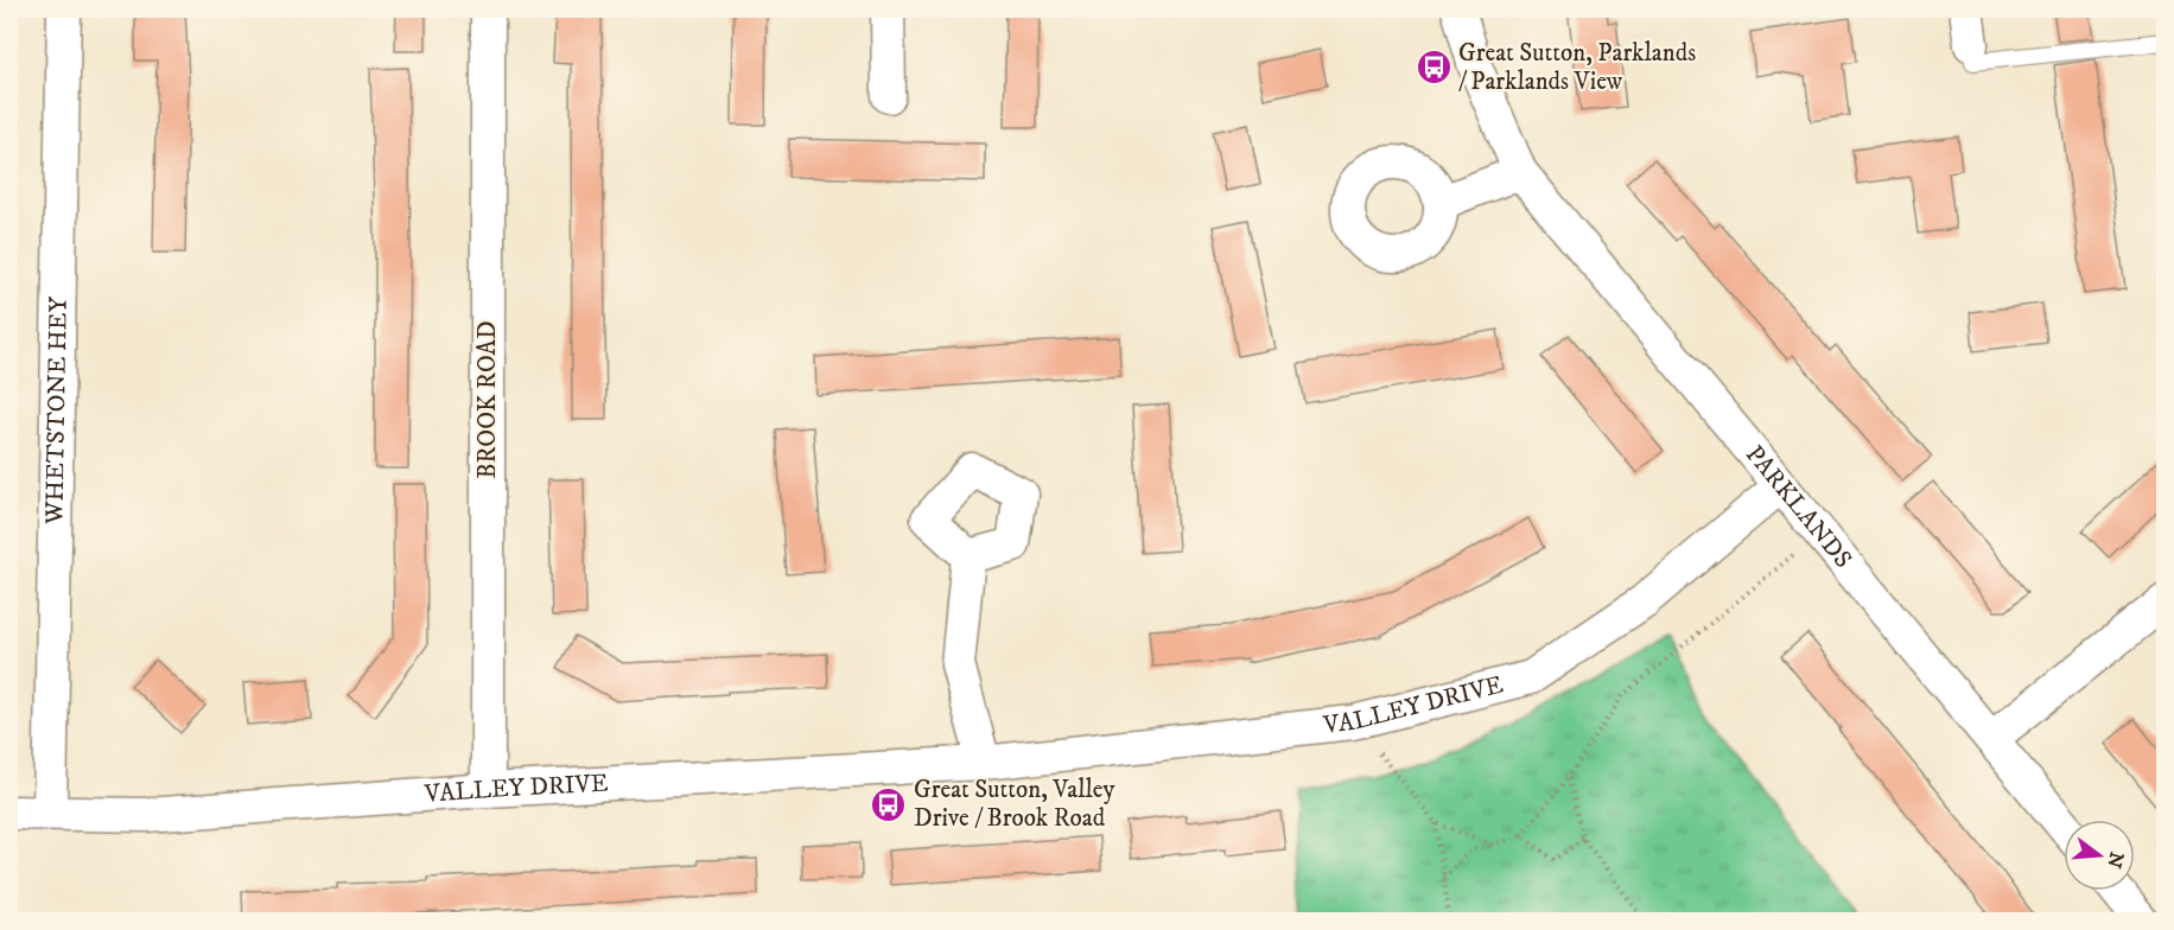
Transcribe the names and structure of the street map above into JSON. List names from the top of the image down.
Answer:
{
  "streets": {
    "street": [
      "BROOK ROAD",
      "WHETSTONE HEY",
      "PARKLANDS",
      "VALLEY DRIVE"
    ]
  },
  "crossings": [
    ["BROOK ROAD", "VALLEY DRIVE"],
    ["WHETSTONE HEY", "VALLEY DRIVE"],
    ["PARKLANDS", "VALLEY DRIVE"]
  ],
  "places": {
    "bus stop": ["Great Sutton, Parklands / Parklands View", "Great Sutton, Valley Drive / Brook Road"]
  },
  "north": "right"
}
